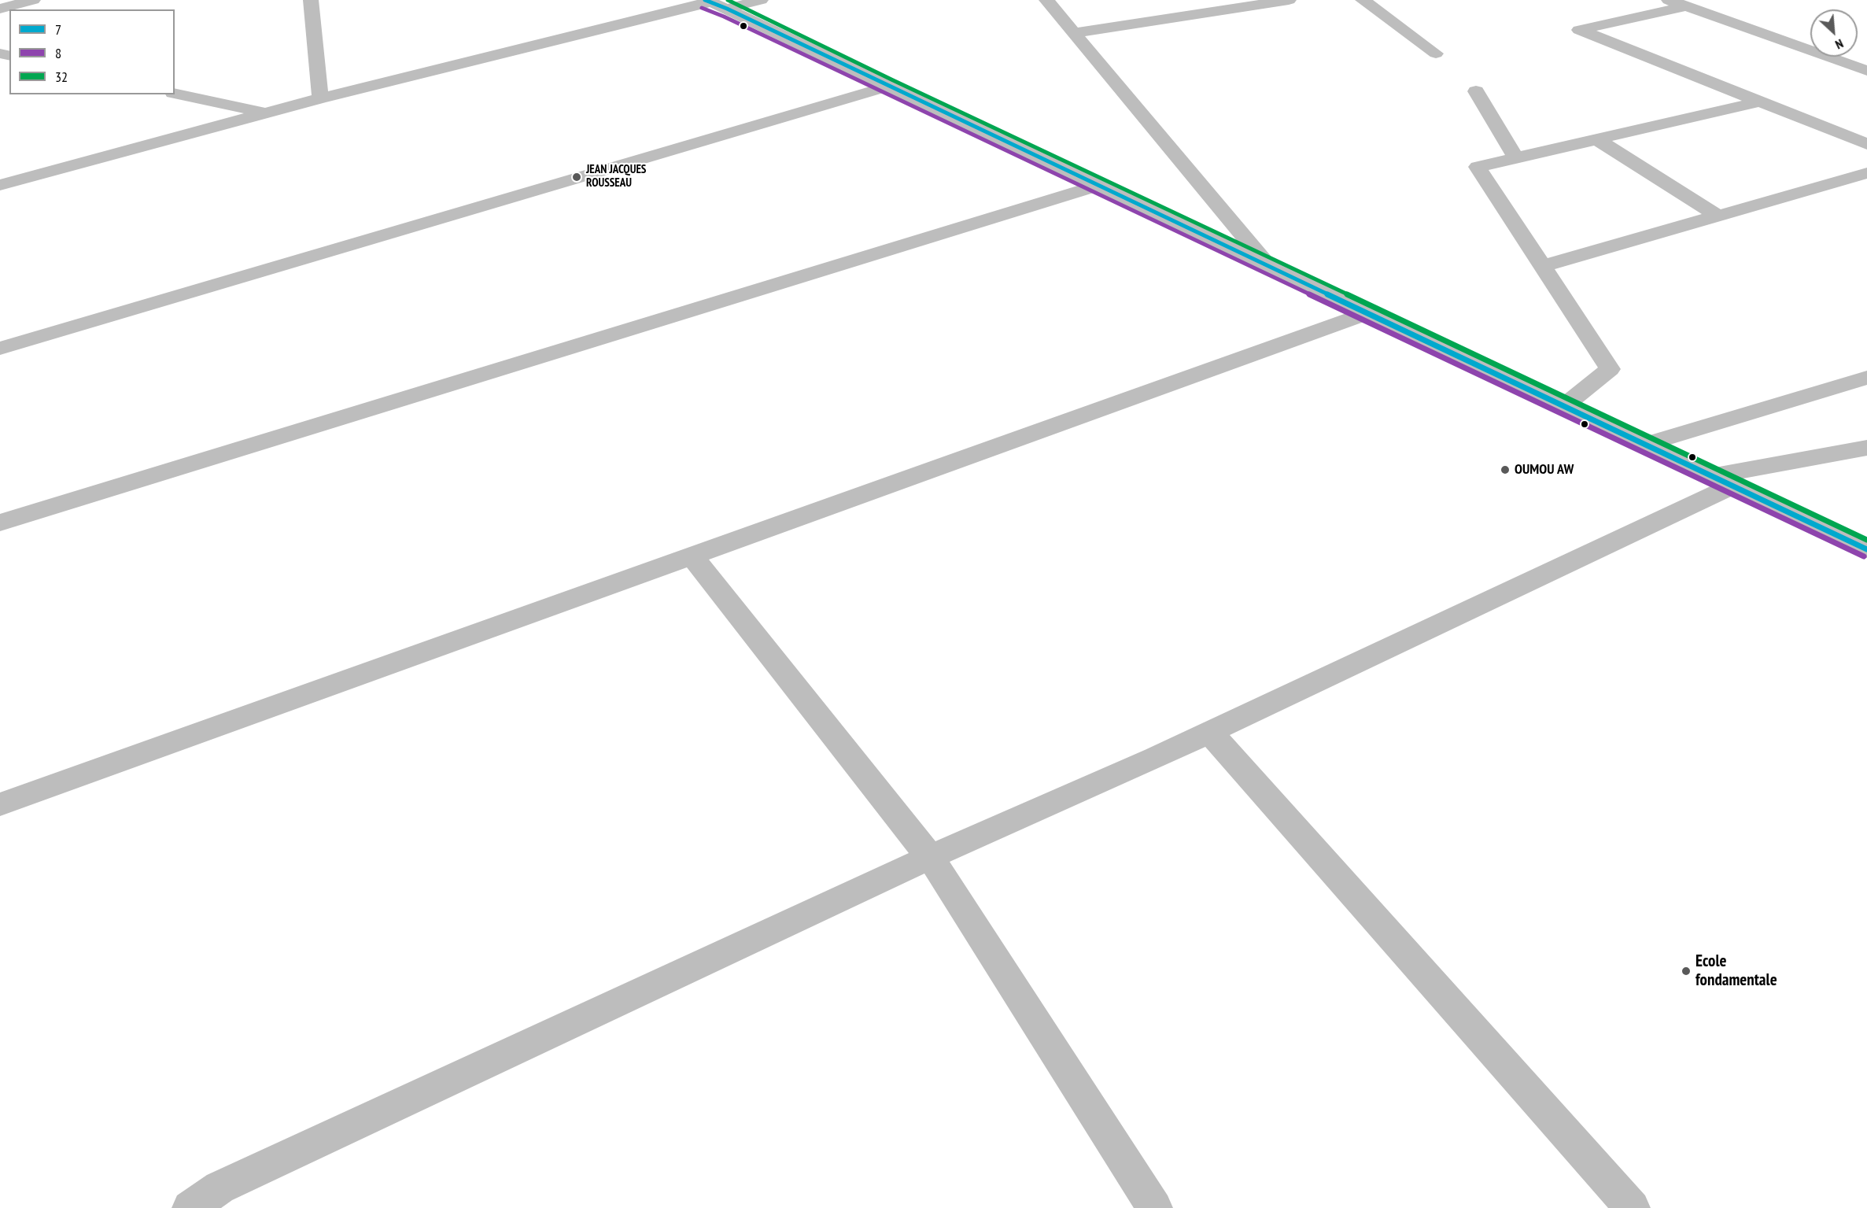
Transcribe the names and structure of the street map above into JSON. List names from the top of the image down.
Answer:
{
  "places": ["JEAN JACQUES ROUSSEAU", "OUMOU AW", "Ecole fondamentale"],
  "lines": ["transit line 7", "transit line 32", "transit line 8"],
  "legend": ["7", "8", "32"],
  "north": "bottom right"
}
